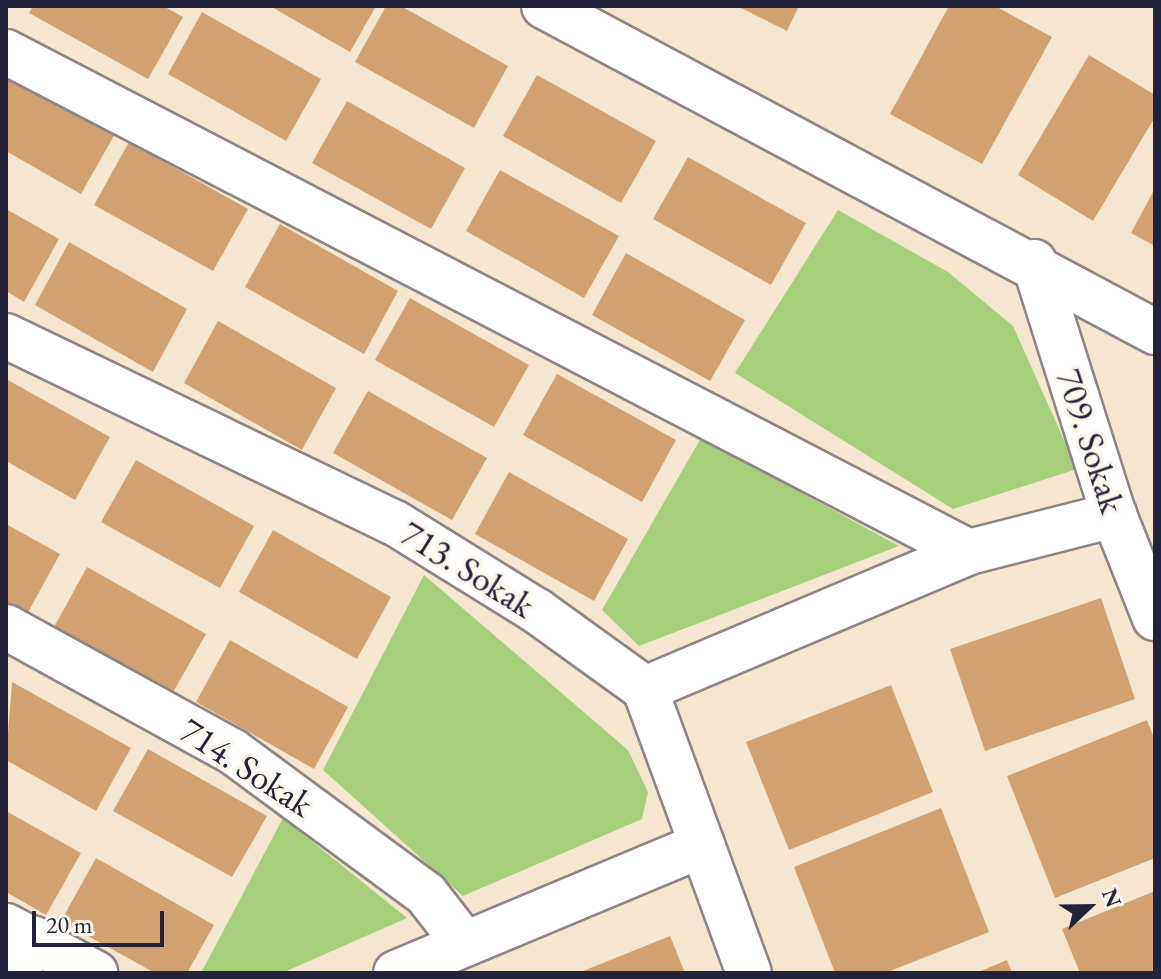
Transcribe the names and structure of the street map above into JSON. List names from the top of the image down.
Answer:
{
  "streets": {
    "street": ["709. Sokak", "713. Sokak", "714. Sokak"]
  },
  "scale_bar": "20 m",
  "north": "right"
}
